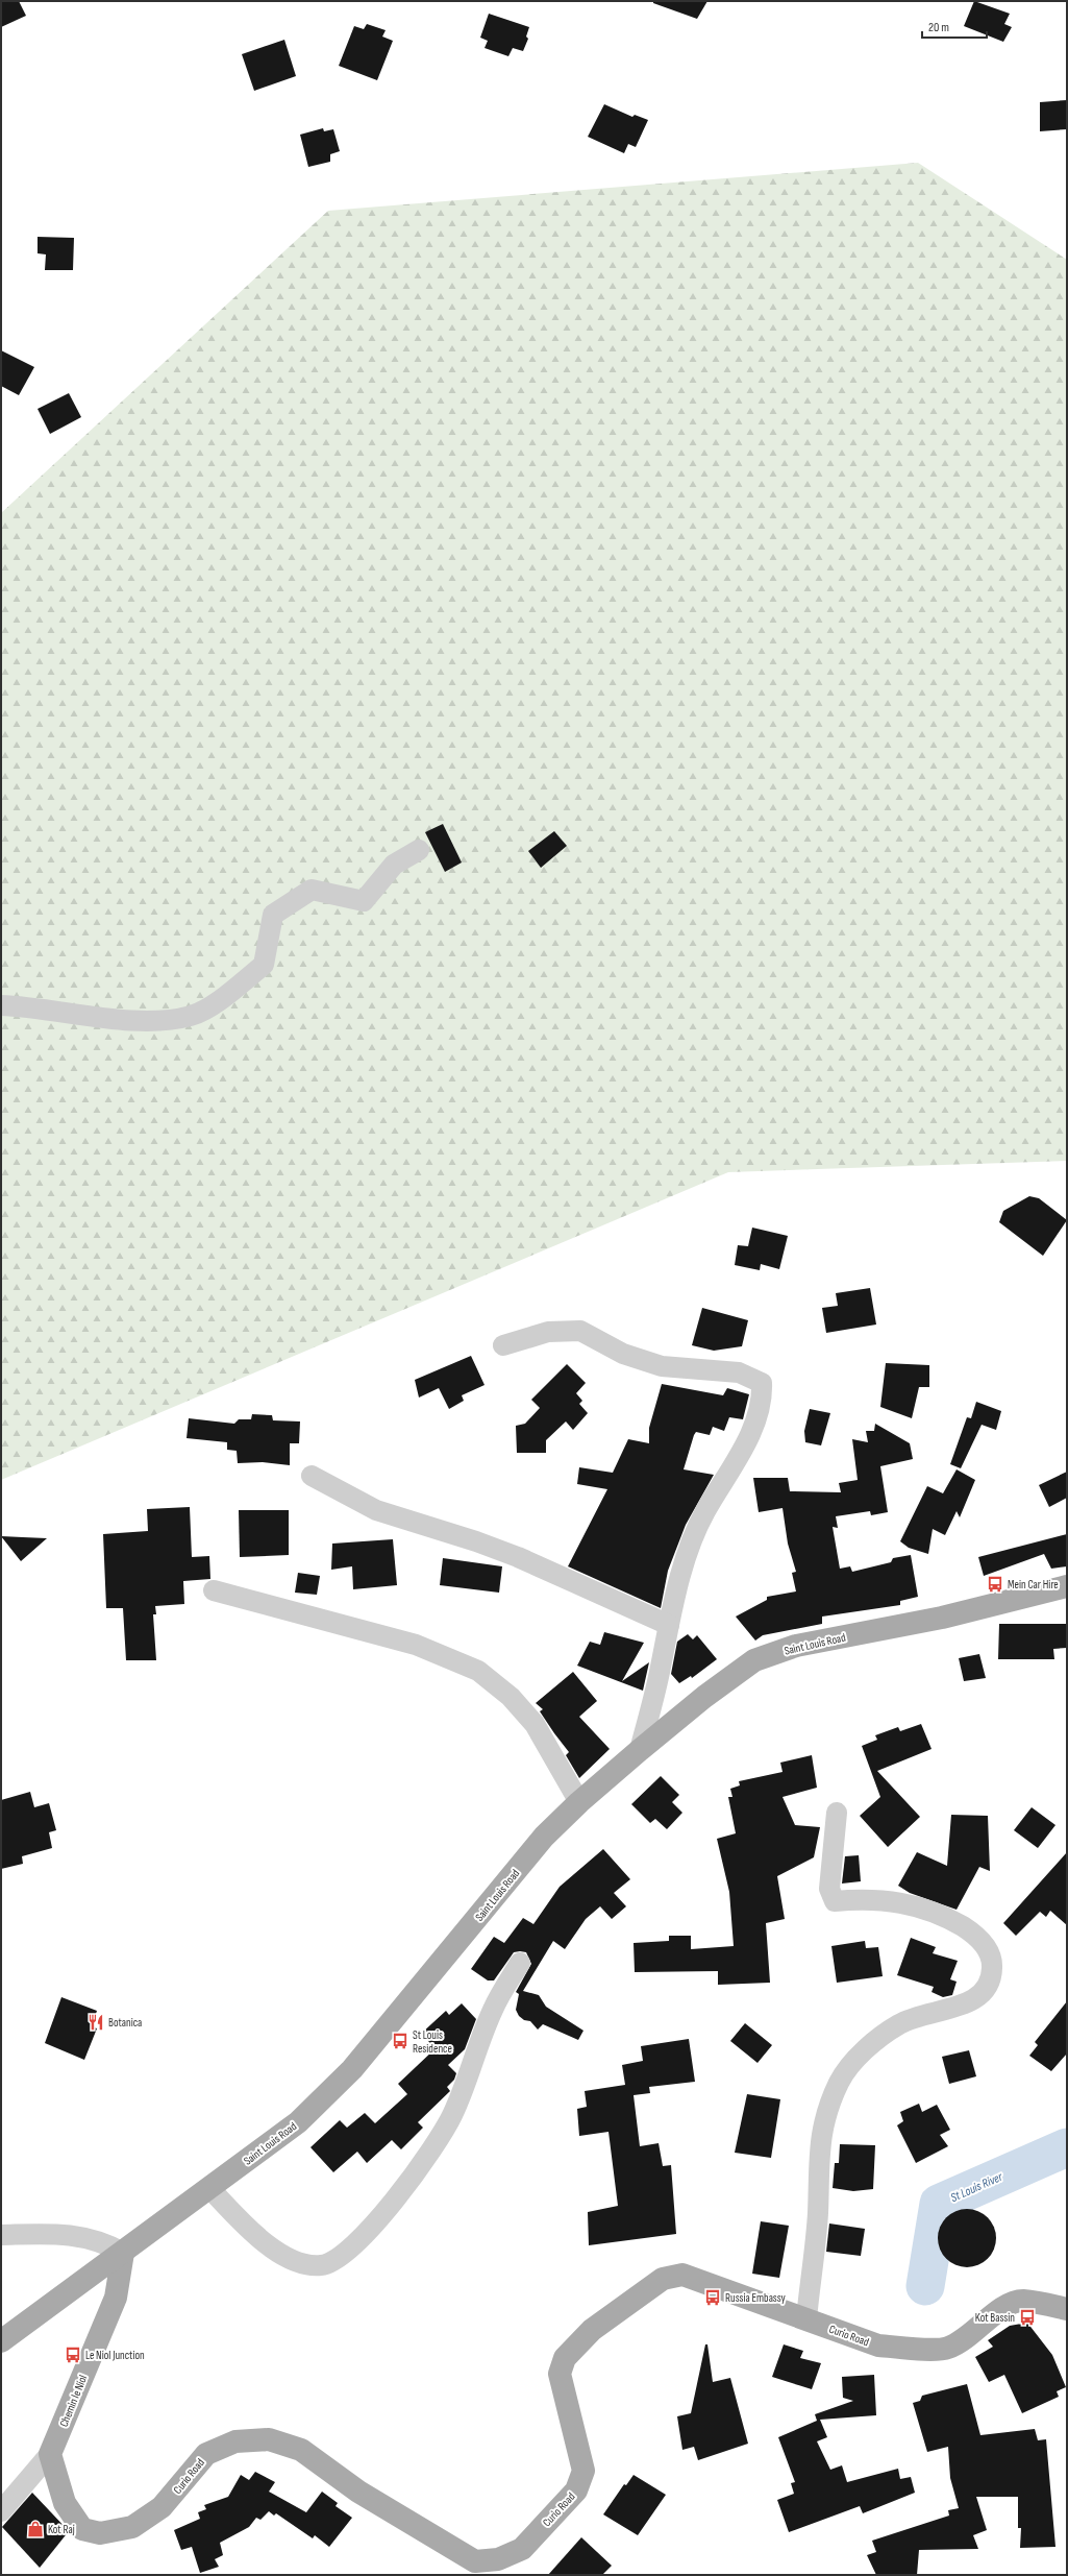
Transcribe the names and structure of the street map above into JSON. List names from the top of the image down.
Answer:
{
  "streets": {
    "main road": ["Saint Louis Road", "Curio Road", "Chemin le Niol"]
  },
  "crossings": [
    ["Saint Louis Road", "Chemin le Niol"],
    ["Curio Road", "Chemin le Niol"]
  ],
  "water": ["St Louis River"],
  "places": {
    "bus stop": [
      "Mein Car Hire",
      "St Louis Residence",
      "Russia Embassy",
      "Kot Bassin",
      "Le Niol Junction"
    ],
    "restaurant": ["Botanica"],
    "shop": ["Kot Raj"]
  },
  "scale_bar": "20 m"
}
